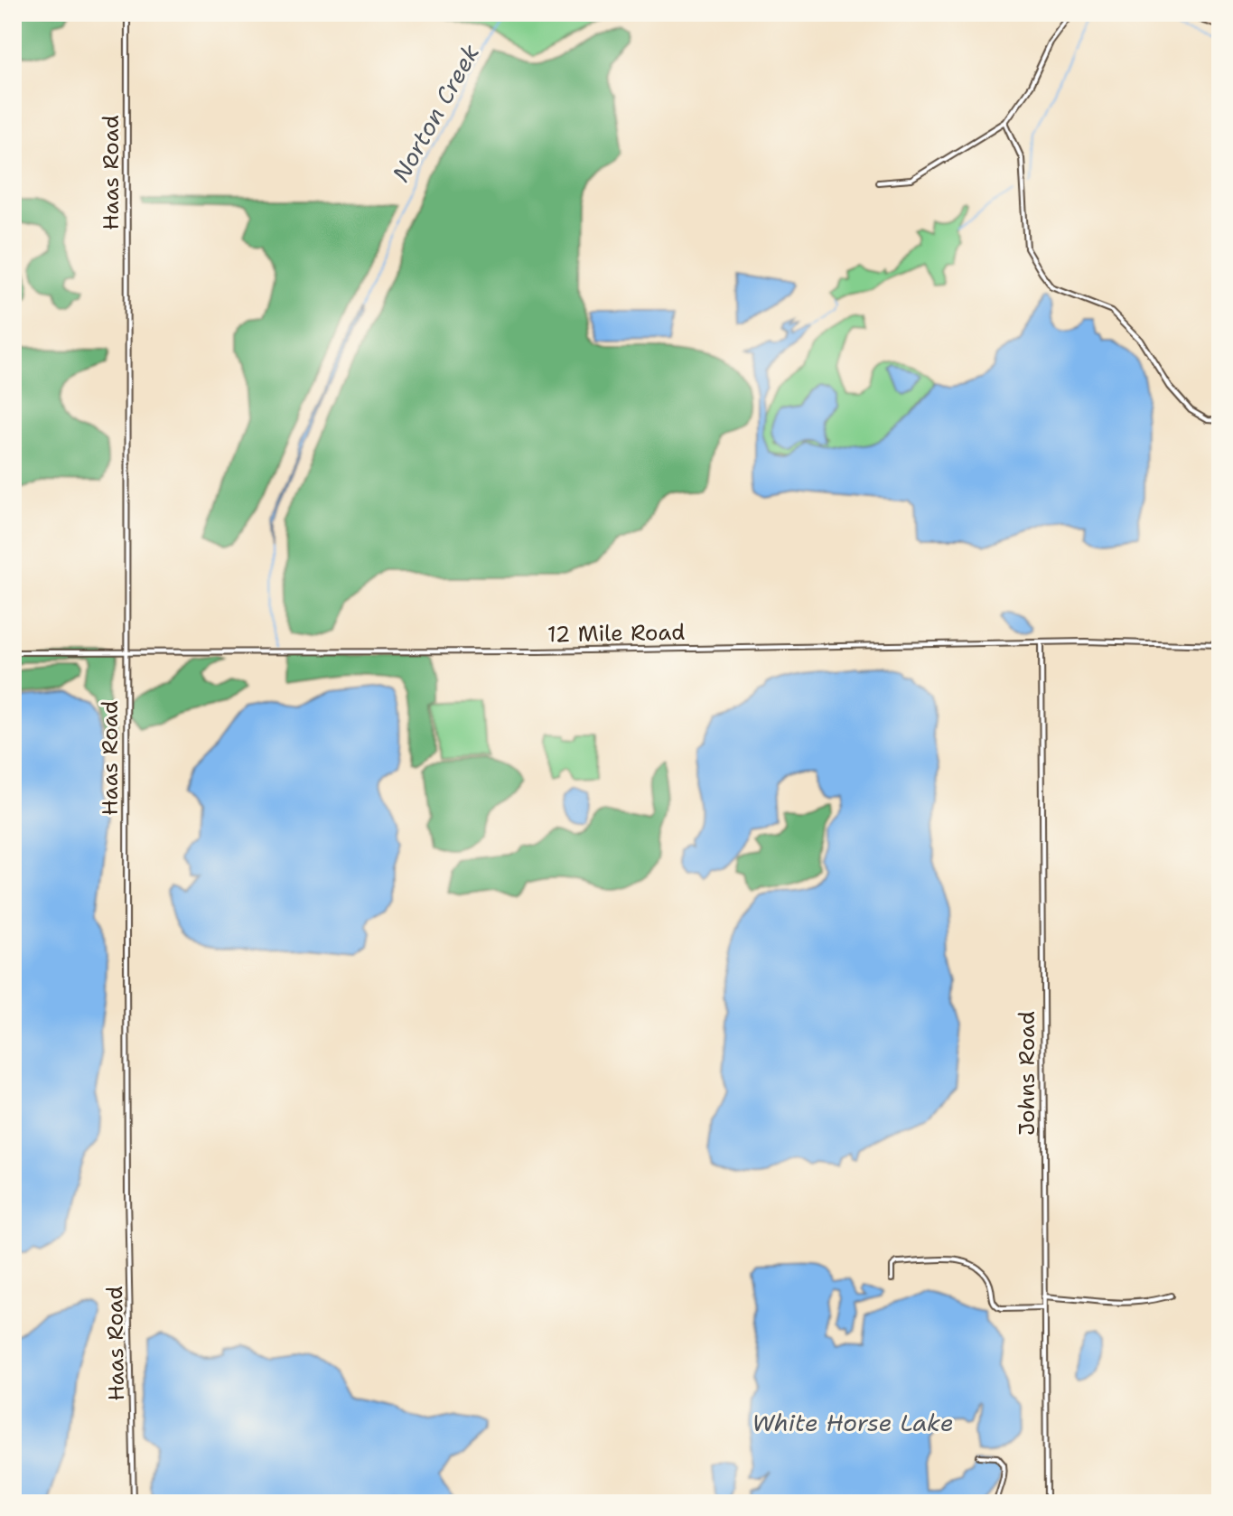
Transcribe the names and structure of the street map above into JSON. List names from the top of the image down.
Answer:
{
  "streets": {
    "street": ["Haas Road", "12 Mile Road", "Johns Road"]
  },
  "crossings": [
    ["Haas Road", "12 Mile Road"],
    ["12 Mile Road", "Johns Road"]
  ],
  "water": ["Norton Creek", "White Horse Lake"]
}
